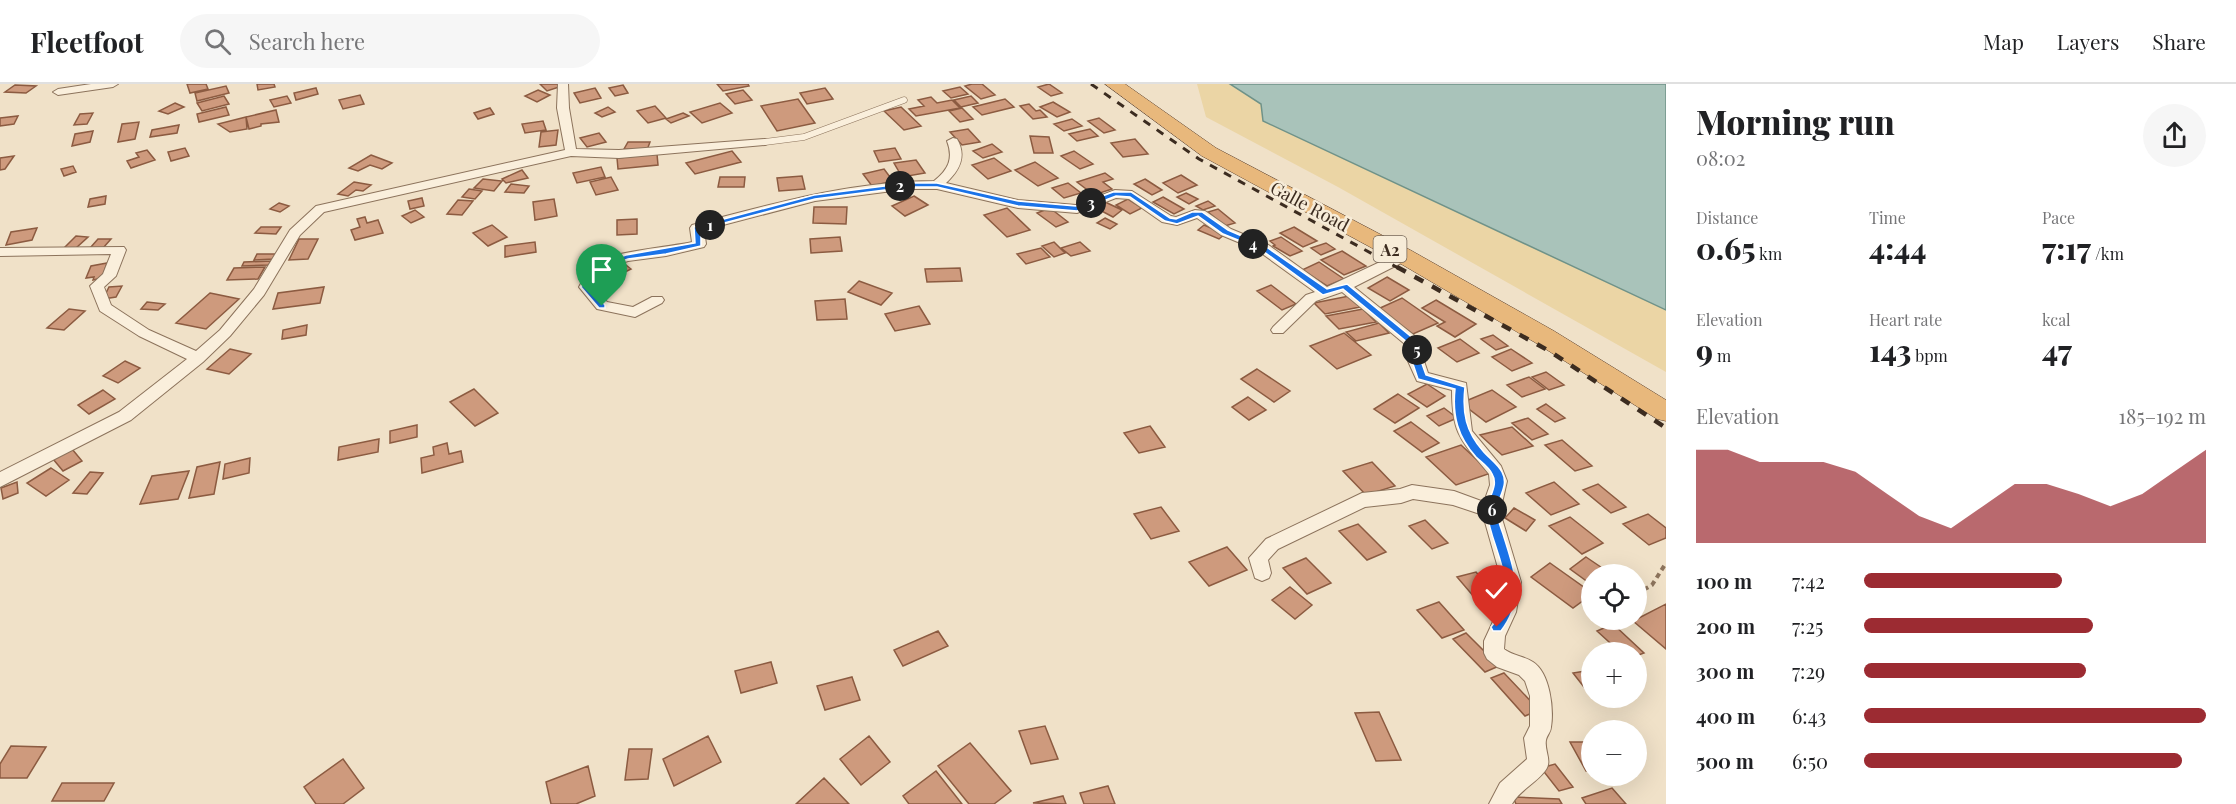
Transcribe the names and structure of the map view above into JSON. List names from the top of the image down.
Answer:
{
  "streets": {
    "highway": ["Galle Road", "A2"]
  },
  "page": {
    "header": "Fleetfoot",
    "search": "Search here",
    "nav": ["Map", "Layers", "Share"],
    "heading": ["Morning run", "08:02"],
    "pins": [
      "2",
      "3",
      "1",
      "4",
      "5",
      "6"
    ],
    "stats": [
      ["Distance", "0.65 km"],
      ["Time", "4:44"],
      ["Pace", "7:17 /km"],
      ["Elevation", "9 m"],
      ["Heart rate", "143 bpm"],
      ["kcal", "47"]
    ],
    "chart": ["Elevation", "185–192 m"],
    "list": [
      {
        "name": "100 m",
        "note": "7:42"
      },
      {
        "name": "200 m",
        "note": "7:25"
      },
      {
        "name": "300 m",
        "note": "7:29"
      },
      {
        "name": "400 m",
        "note": "6:43"
      },
      {
        "name": "500 m",
        "note": "6:50"
      }
    ],
    "map_buttons": ["+", "−"]
  }
}
